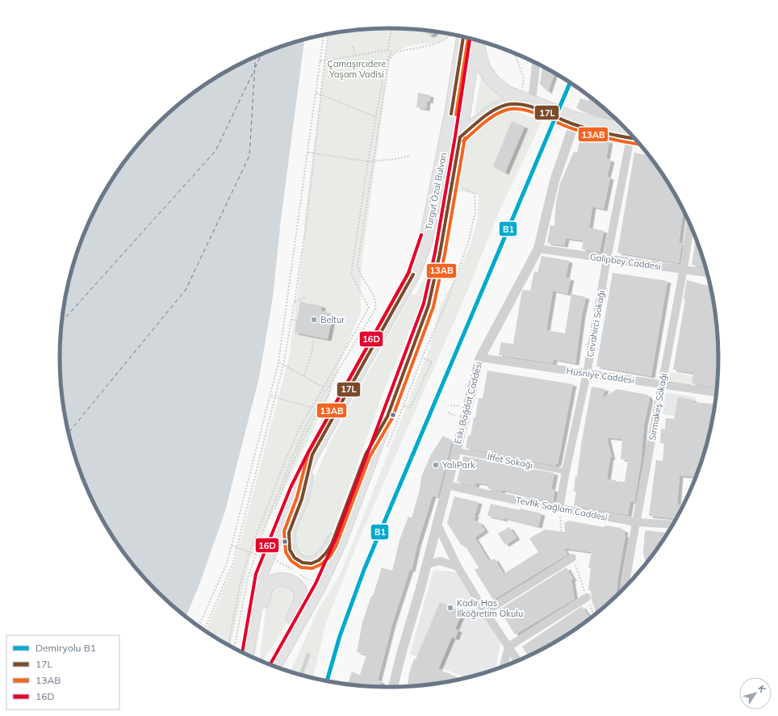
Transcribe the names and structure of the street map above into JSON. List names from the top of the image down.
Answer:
{
  "streets": {
    "main road": ["Turgut Özal Bulvarı"],
    "street": [
      "Galipbey Caddesi",
      "Cevahirci Sokağı",
      "Hüsniye Caddesi",
      "Eski Bağdat Caddesi",
      "Sırmakeş Sokağı",
      "İffet Sokağı",
      "Tevfik Sağlam Caddesi"
    ]
  },
  "crossings": [
    ["Galipbey Caddesi", "Cevahirci Sokağı"],
    ["Galipbey Caddesi", "Eski Bağdat Caddesi"],
    ["Galipbey Caddesi", "Sırmakeş Sokağı"],
    ["Cevahirci Sokağı", "Hüsniye Caddesi"],
    ["Cevahirci Sokağı", "İffet Sokağı"],
    ["Cevahirci Sokağı", "Tevfik Sağlam Caddesi"],
    ["Hüsniye Caddesi", "Eski Bağdat Caddesi"],
    ["Hüsniye Caddesi", "Sırmakeş Sokağı"],
    ["Eski Bağdat Caddesi", "İffet Sokağı"],
    ["Eski Bağdat Caddesi", "Tevfik Sağlam Caddesi"],
    ["Sırmakeş Sokağı", "Tevfik Sağlam Caddesi"]
  ],
  "parks": ["Çamaşırcıdere Yaşam Vadisi"],
  "places": ["Beltur", "YalıPark", "Kadir Has İlköğretim Okulu"],
  "lines": [
    "transit line 17L",
    "transit line 13AB",
    "transit line 16D",
    "rail line B1"
  ],
  "legend": [
    "Demiryolu B1",
    "17L",
    "13AB",
    "16D"
  ],
  "north": "top right"
}
